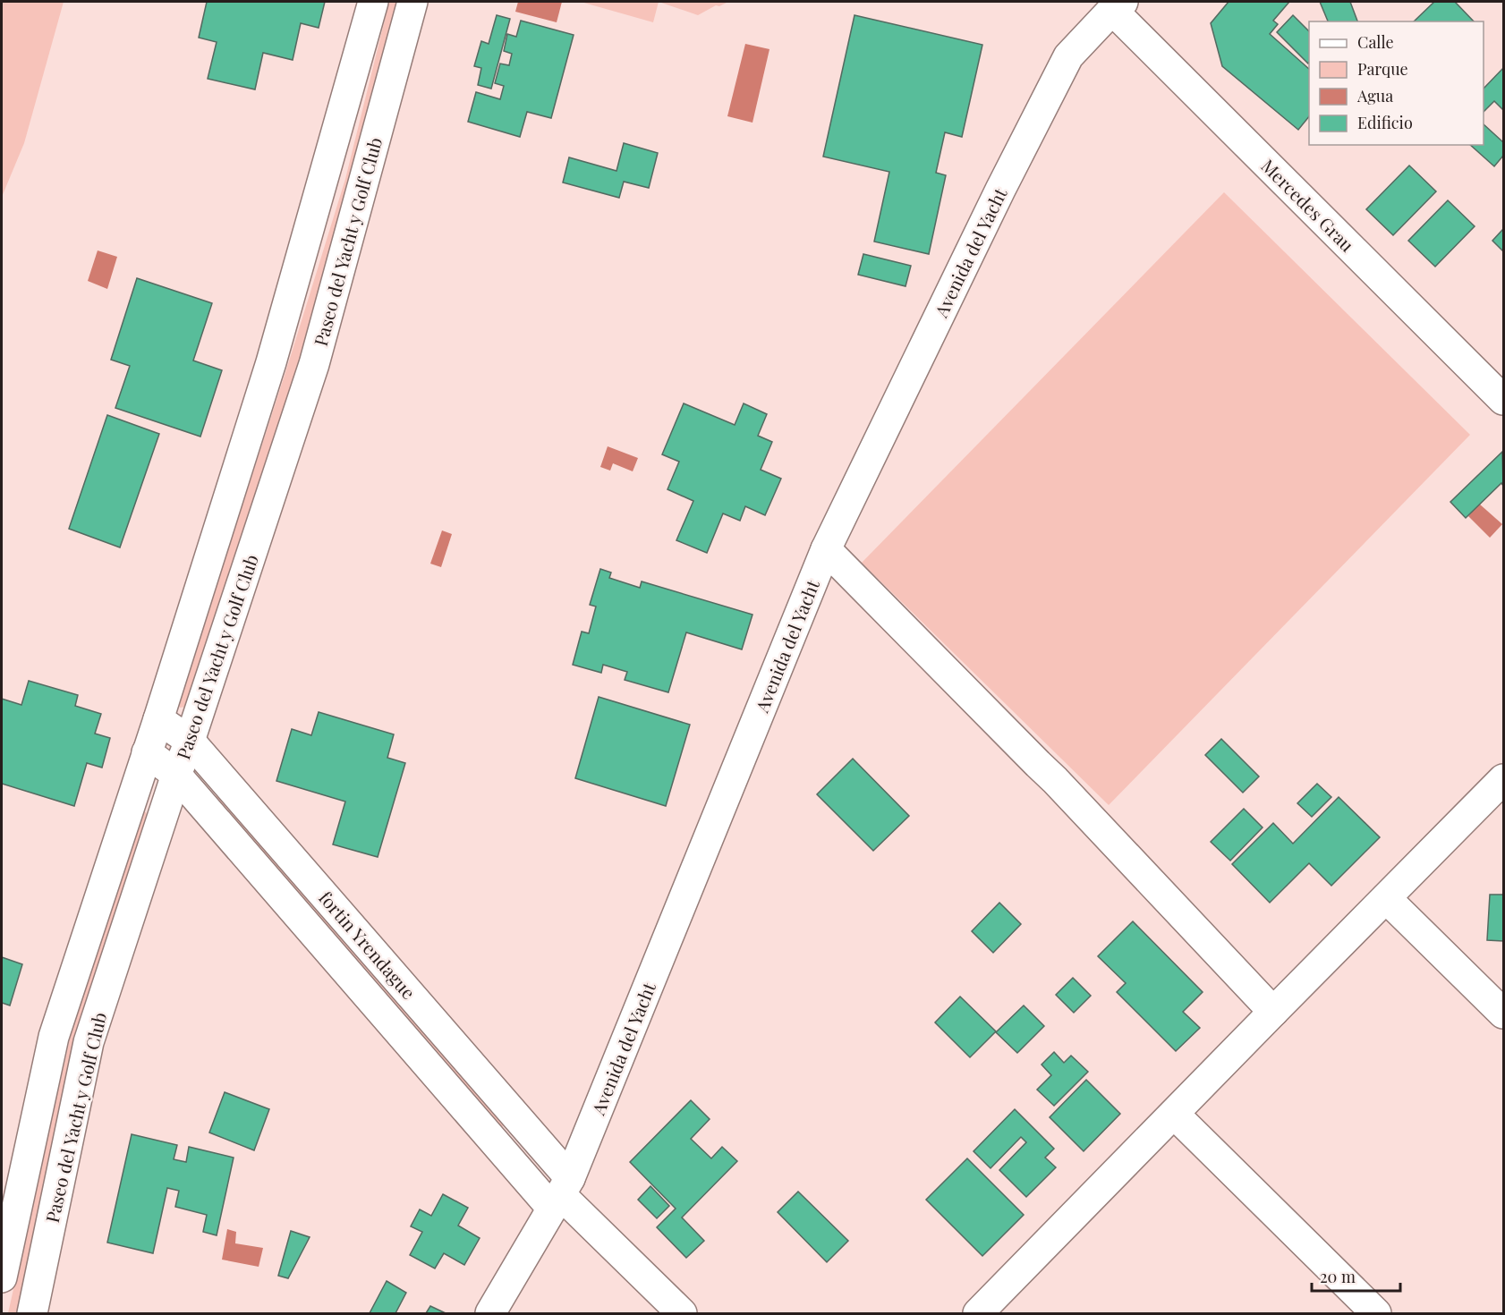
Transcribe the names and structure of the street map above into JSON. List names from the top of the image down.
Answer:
{
  "streets": {
    "street": [
      "Mercedes Grau",
      "Paseo del Yacht y Golf Club",
      "Avenida del Yacht",
      "fortin Yrendague"
    ]
  },
  "crossings": [
    ["Mercedes Grau", "Avenida del Yacht"],
    ["Paseo del Yacht y Golf Club", "fortin Yrendague"],
    ["Avenida del Yacht", "fortin Yrendague"]
  ],
  "legend": [
    "Calle",
    "Parque",
    "Agua",
    "Edificio"
  ],
  "scale_bar": "20 m"
}
